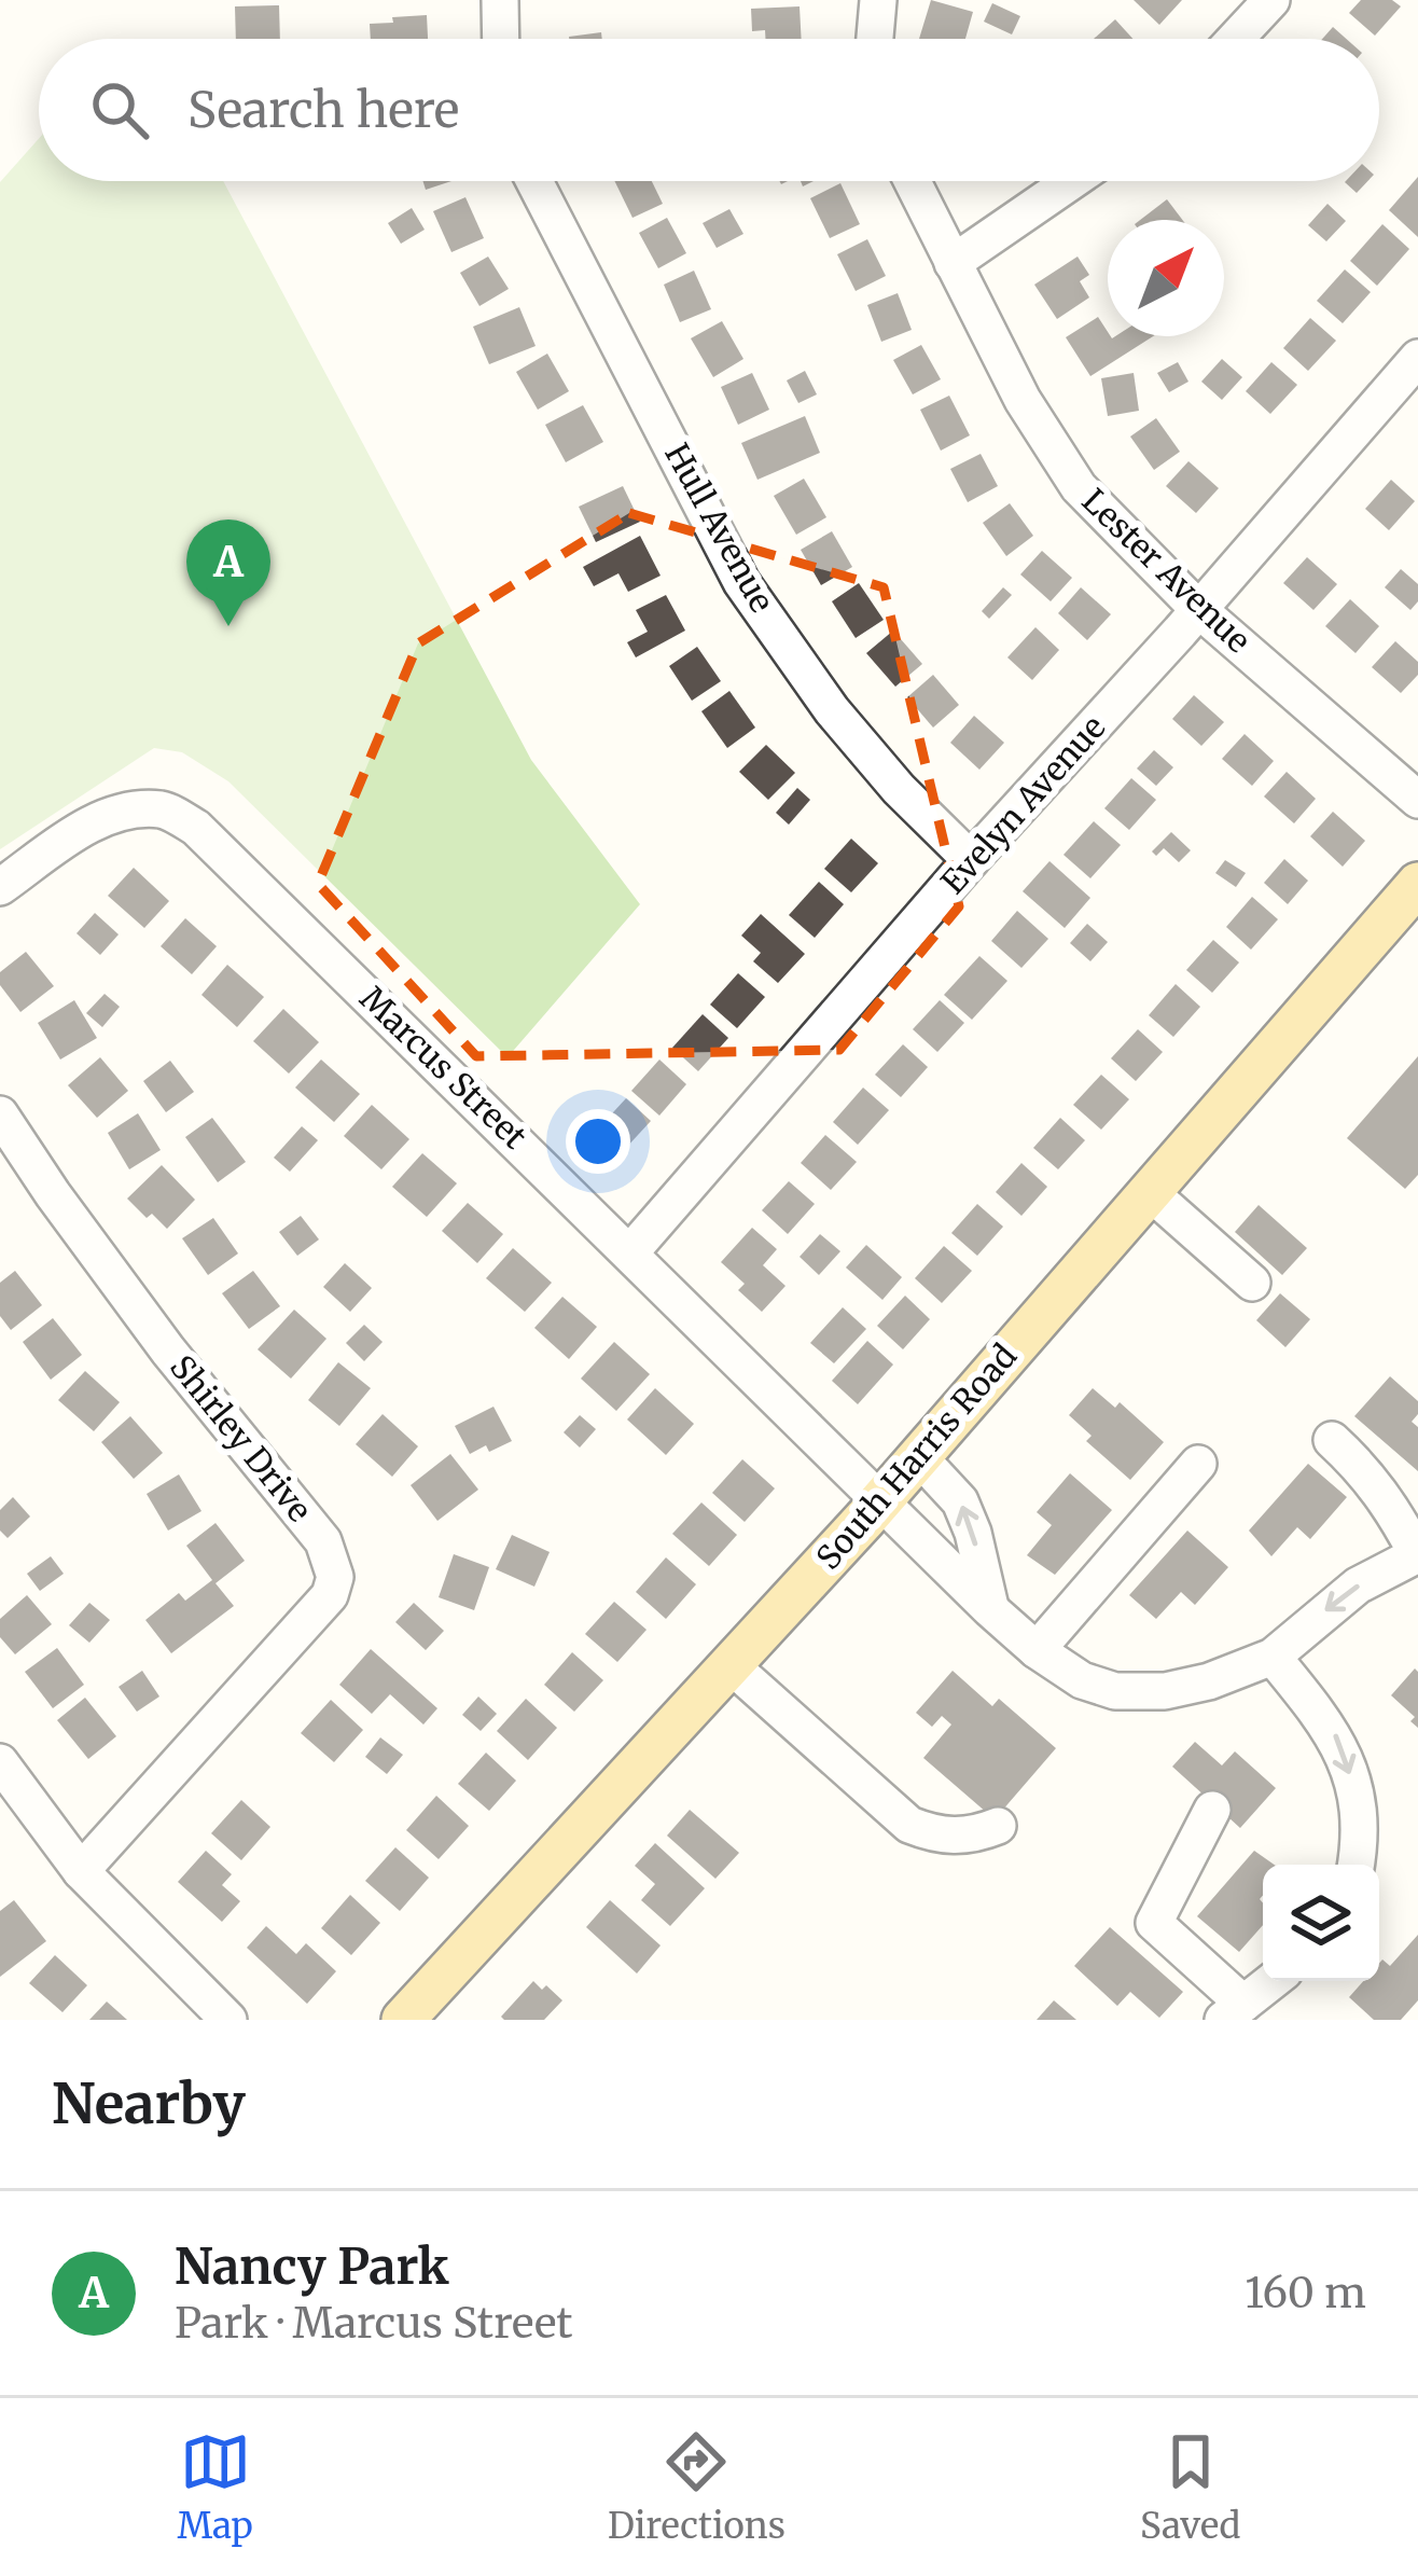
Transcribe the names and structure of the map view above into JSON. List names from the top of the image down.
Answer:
{
  "streets": {
    "main road": ["South Harris Road"],
    "street": [
      "Hull Avenue",
      "Lester Avenue",
      "Evelyn Avenue",
      "Marcus Street",
      "Shirley Drive"
    ]
  },
  "crossings": [
    ["Hull Avenue", "Evelyn Avenue"],
    ["Lester Avenue", "Evelyn Avenue"],
    ["Evelyn Avenue", "Marcus Street"],
    ["Marcus Street", "South Harris Road"]
  ],
  "north": "top right",
  "page": {
    "search": "Search here",
    "pins": "A",
    "heading": "Nearby",
    "list": [
      {
        "mark": "A",
        "name": "Nancy Park",
        "note": "Park · Marcus Street",
        "value": "160 m"
      }
    ],
    "nav": ["Map", "Directions", "Saved"]
  }
}
